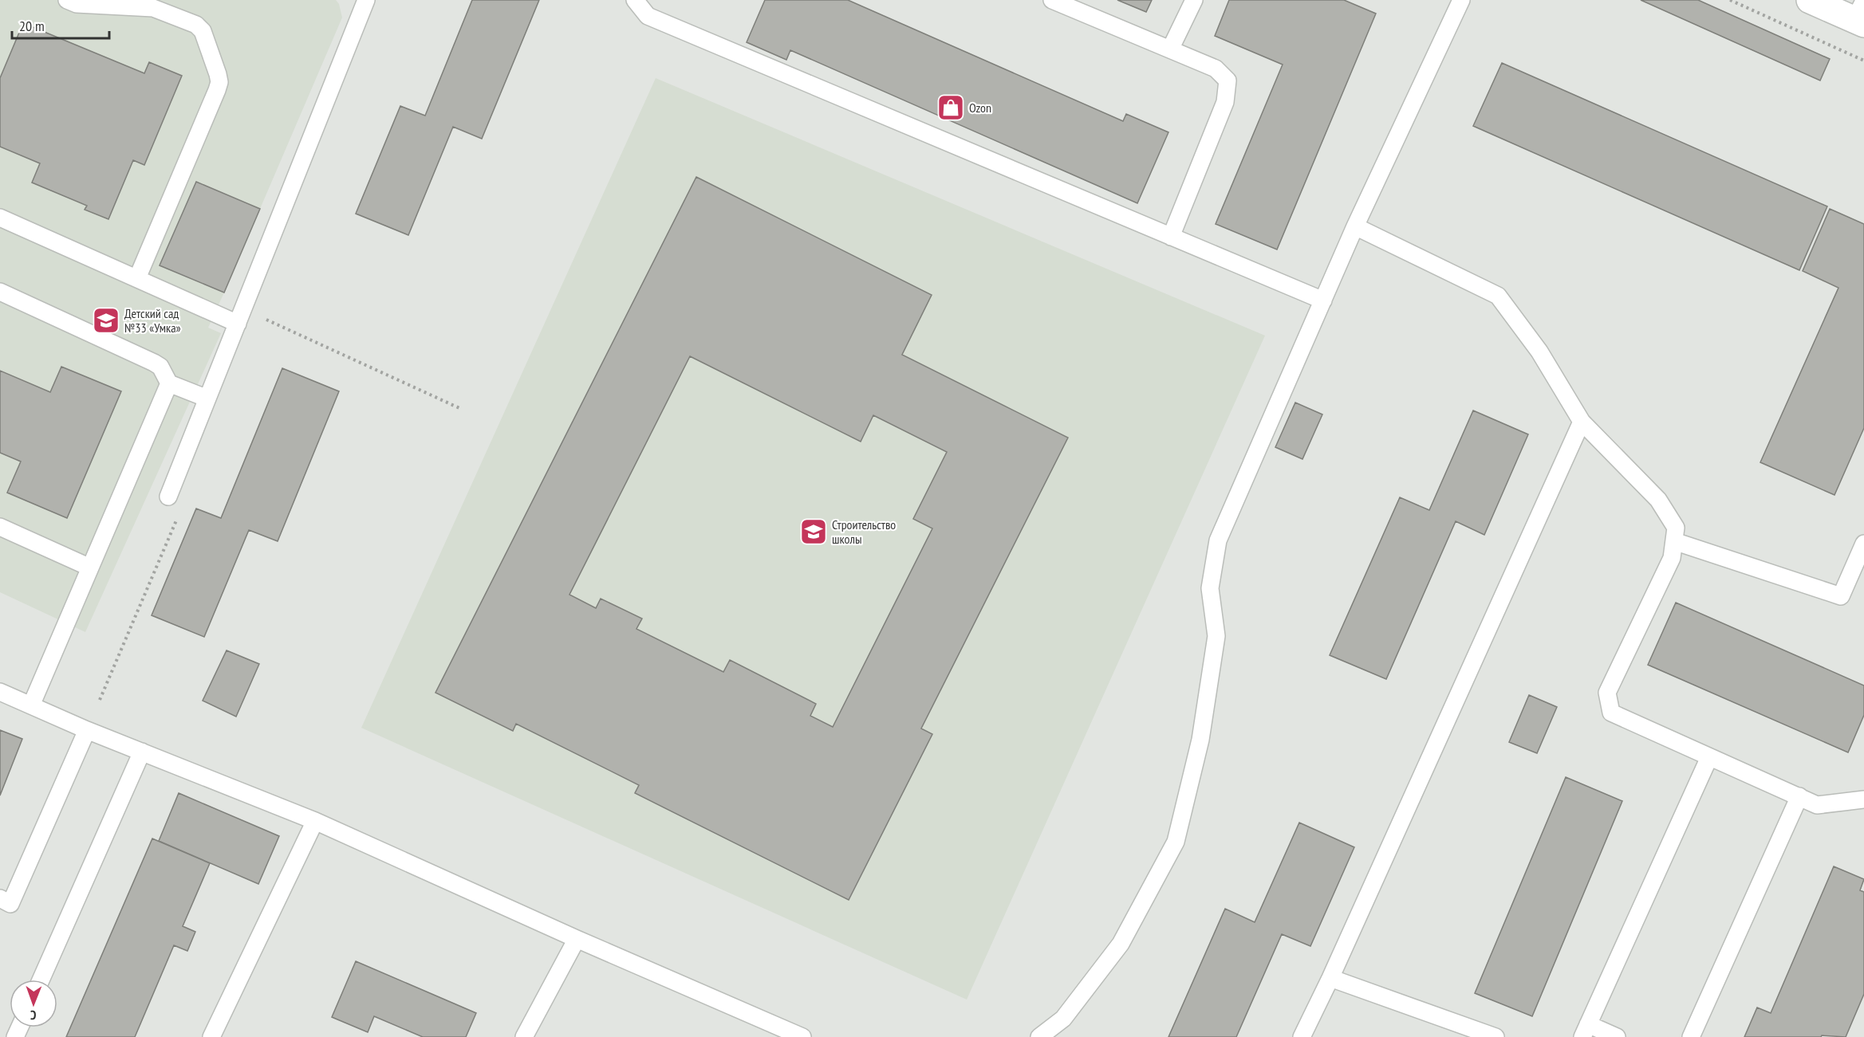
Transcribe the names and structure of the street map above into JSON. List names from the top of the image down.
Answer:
{
  "places": {
    "shop": ["Ozon"],
    "school or university": ["Детский сад №33 «Умка»", "Строительство школы"]
  },
  "scale_bar": "20 m",
  "north": "bottom"
}
